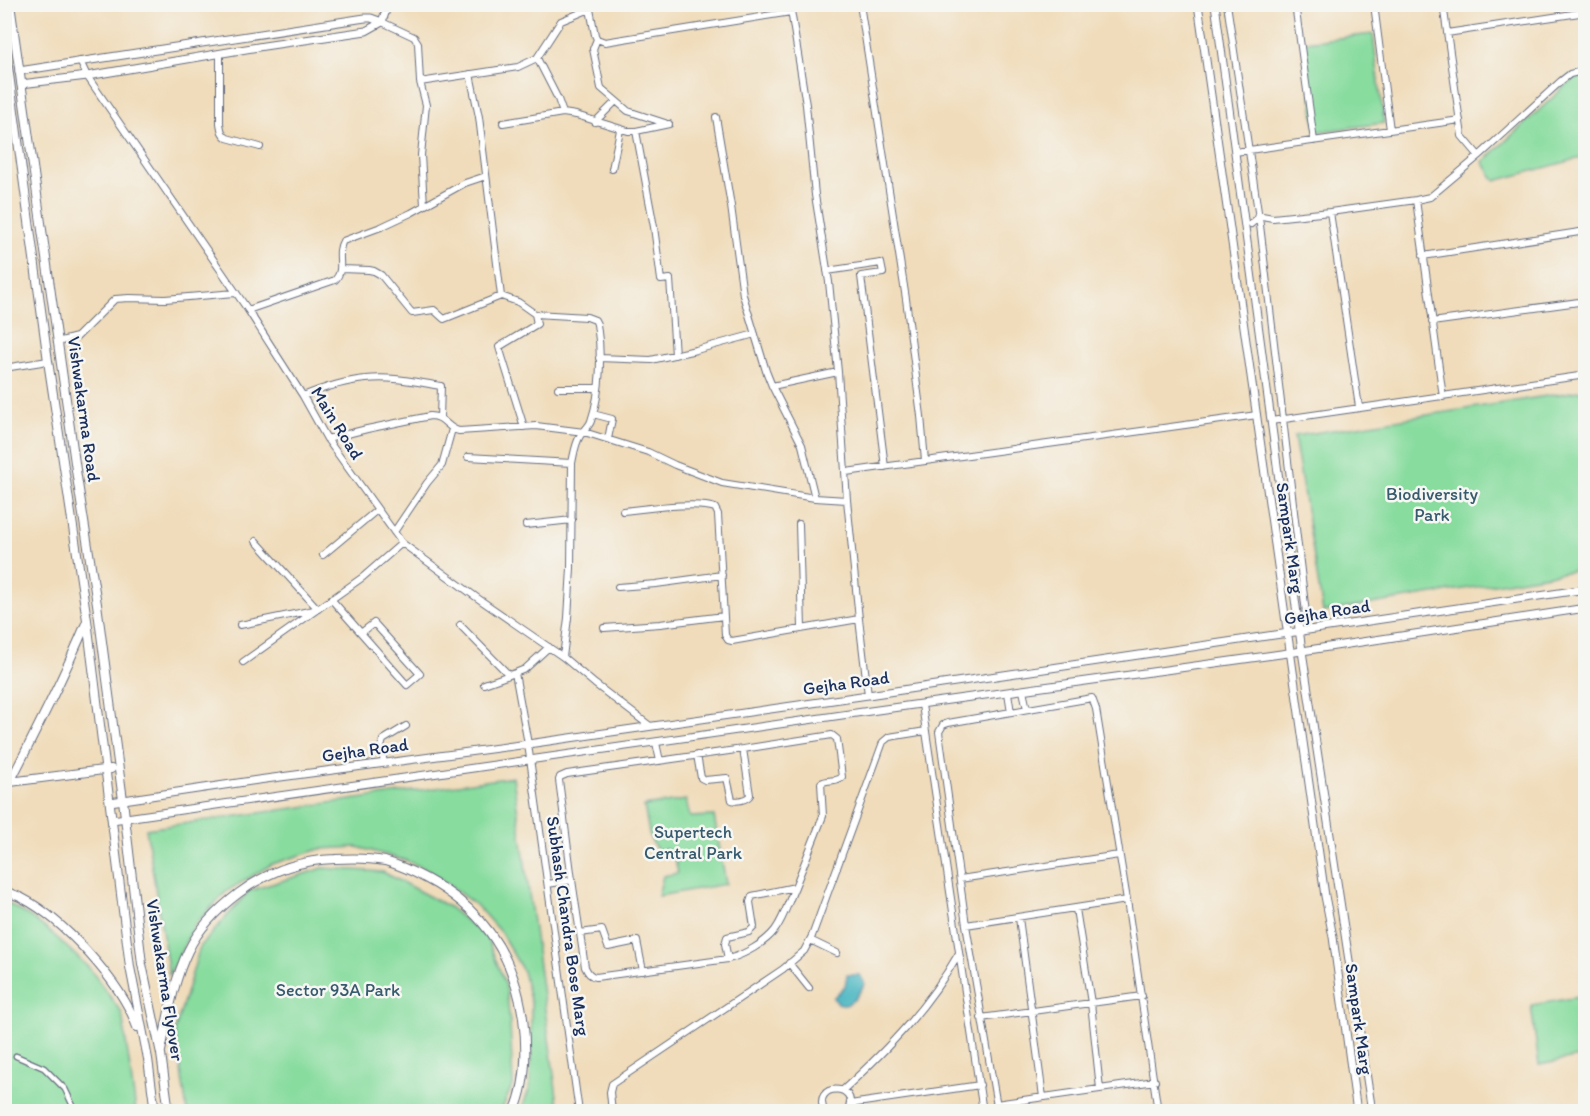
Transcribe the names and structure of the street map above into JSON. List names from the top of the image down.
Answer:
{
  "streets": {
    "main road": ["Vishwakarma Road", "Vishwakarma Flyover"],
    "street": [
      "Main Road",
      "Sampark Marg",
      "Gejha Road",
      "Subhash Chandra Bose Marg"
    ]
  },
  "crossings": [
    ["Vishwakarma Road", "Gejha Road"],
    ["Vishwakarma Road", "Vishwakarma Flyover"],
    ["Main Road", "Gejha Road"],
    ["Sampark Marg", "Gejha Road"],
    ["Gejha Road", "Subhash Chandra Bose Marg"],
    ["Gejha Road", "Vishwakarma Flyover"]
  ],
  "parks": ["Biodiversity Park", "Supertech Central Park", "Sector 93A Park"]
}
